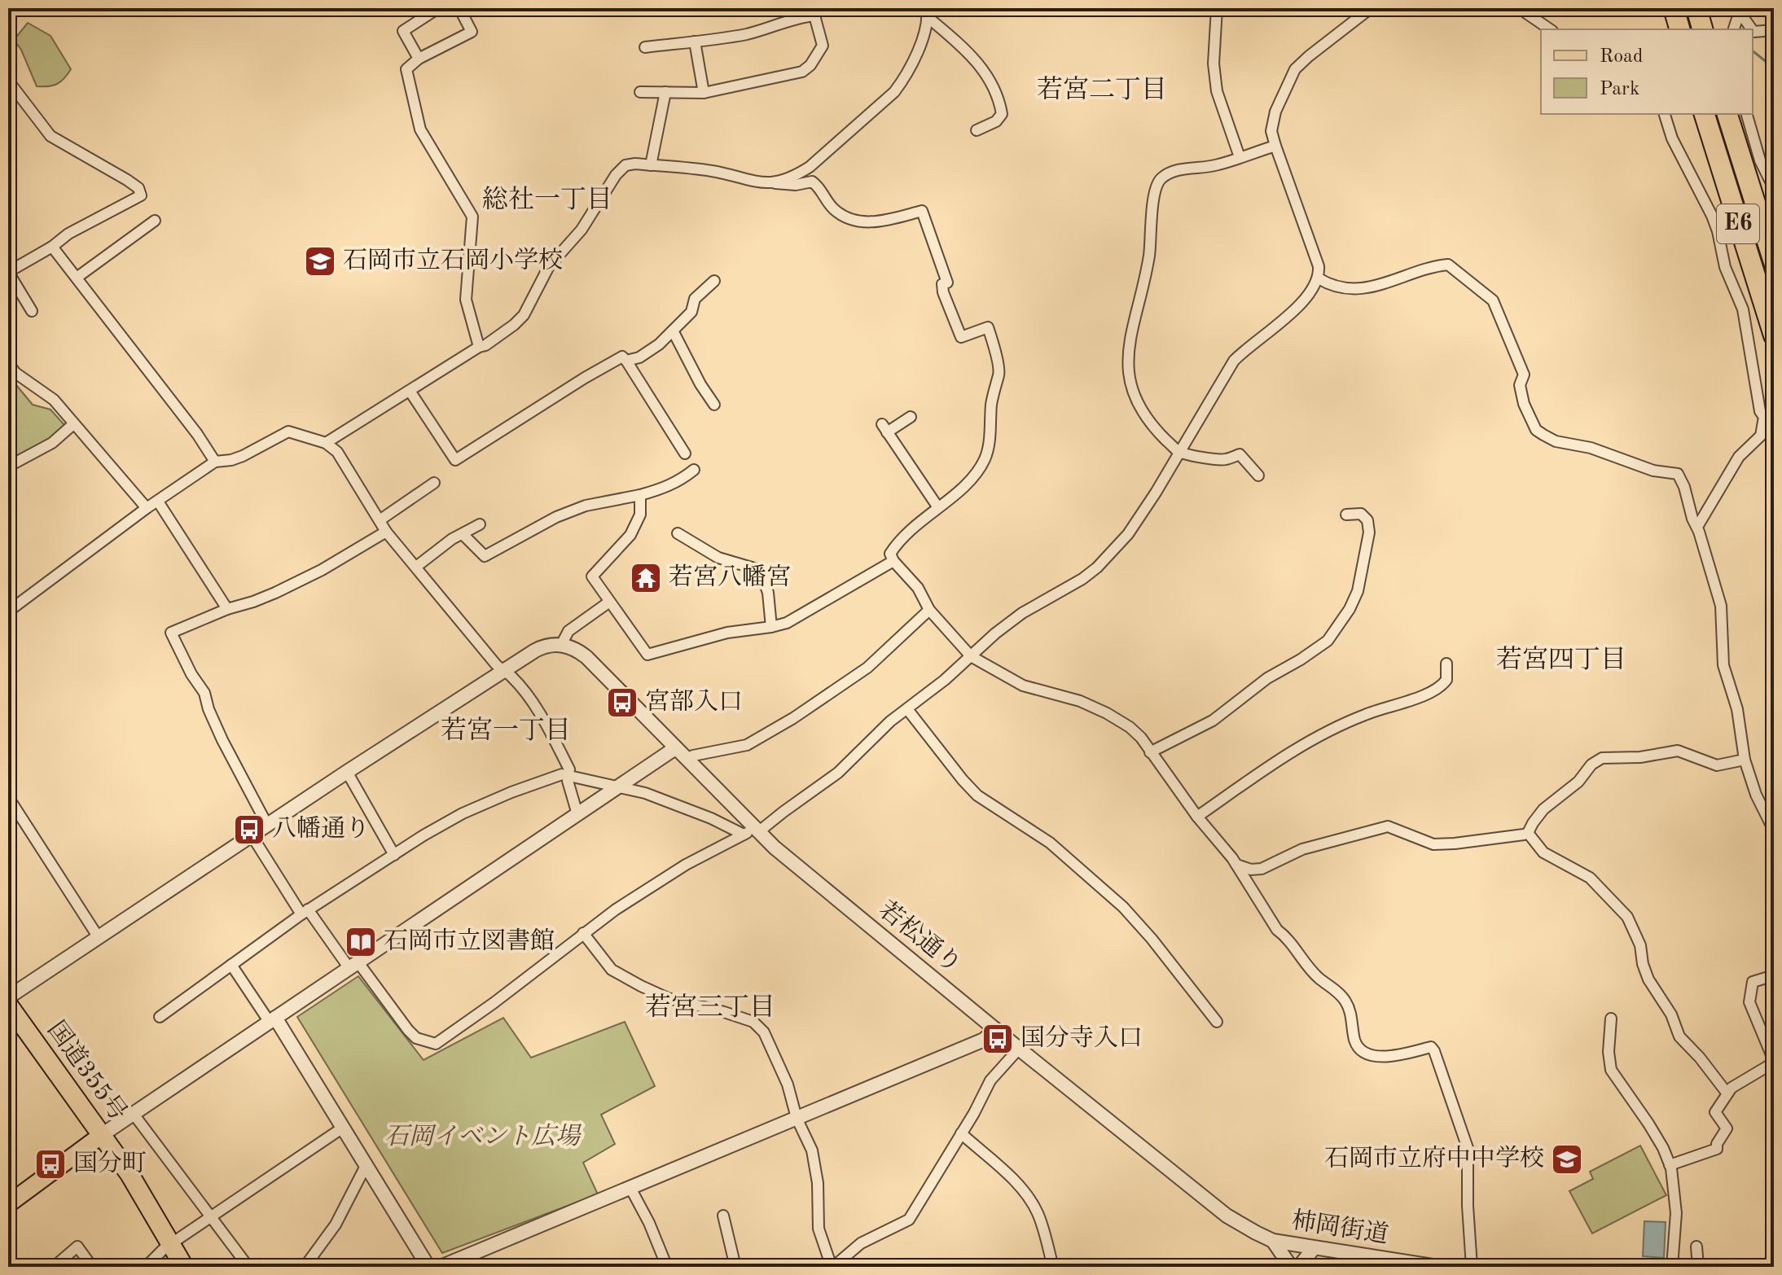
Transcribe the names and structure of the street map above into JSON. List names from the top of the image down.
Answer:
{
  "streets": {
    "highway": ["E6", "国道355号"],
    "street": ["若松通り", "柿岡街道"]
  },
  "crossings": [
    ["若松通り", "柿岡街道"]
  ],
  "districts": [
    "若宮二丁目",
    "総社一丁目",
    "若宮四丁目",
    "若宮一丁目",
    "若宮三丁目"
  ],
  "parks": ["石岡イベント広場"],
  "places": {
    "school or university": ["石岡市立石岡小学校", "石岡市立府中中学校"],
    "temple": ["若宮八幡宮"],
    "bus stop": [
      "宮部入口",
      "八幡通り",
      "国分寺入口",
      "国分町"
    ],
    "library": ["石岡市立図書館"]
  },
  "legend": ["Road", "Park"]
}
